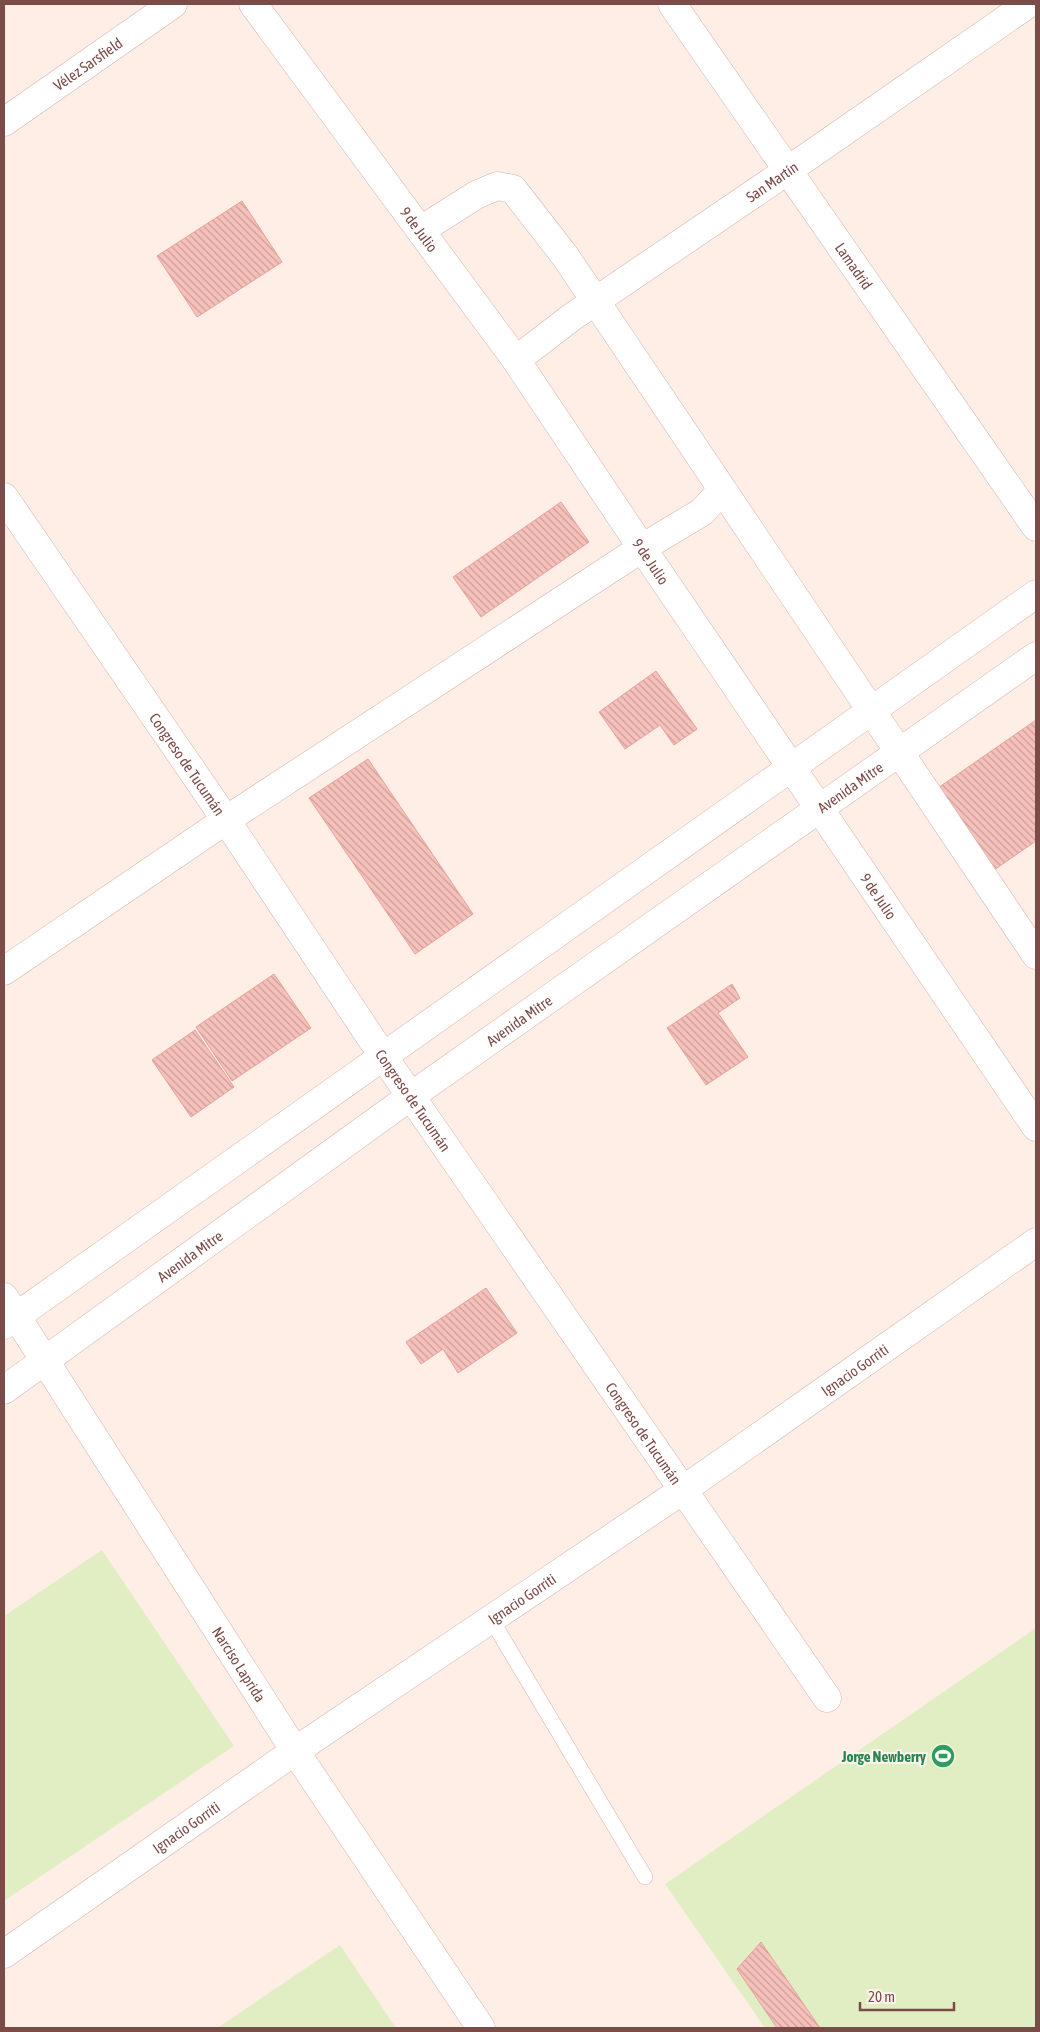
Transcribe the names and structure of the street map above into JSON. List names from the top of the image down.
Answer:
{
  "streets": {
    "street": [
      "Vélez Sarsfield",
      "San Martín",
      "9 de Julio",
      "Lamadrid",
      "Congreso de Tucumán",
      "Avenida Mitre",
      "Ignacio Gorriti",
      "Narciso Laprida"
    ]
  },
  "crossings": [
    ["San Martín", "9 de Julio"],
    ["San Martín", "Lamadrid"],
    ["9 de Julio", "Avenida Mitre"],
    ["Congreso de Tucumán", "Avenida Mitre"],
    ["Congreso de Tucumán", "Ignacio Gorriti"],
    ["Avenida Mitre", "Narciso Laprida"],
    ["Ignacio Gorriti", "Narciso Laprida"]
  ],
  "places": {
    "sports": ["Jorge Newberry"]
  },
  "scale_bar": "20 m"
}
